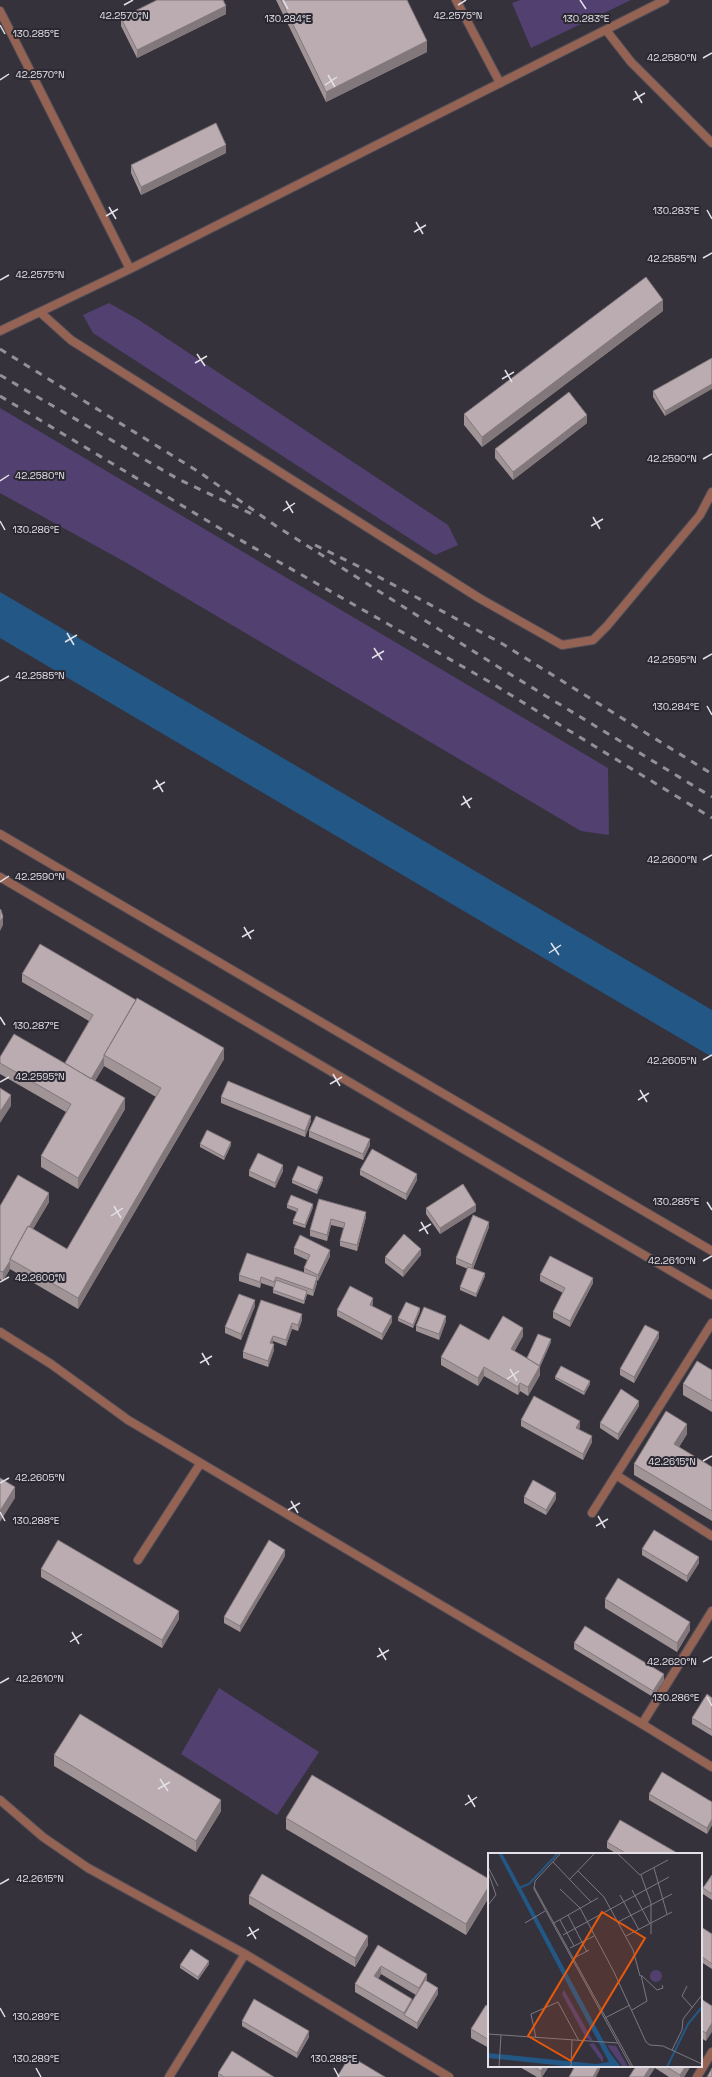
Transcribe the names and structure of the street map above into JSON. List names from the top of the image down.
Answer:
{
  "coordinates": [
    "42.2570°N",
    "42.2575°N",
    "130.284°E",
    "130.283°E",
    "130.285°E",
    "42.2580°N",
    "42.2585°N",
    "42.2590°N",
    "130.286°E",
    "42.2595°N",
    "42.2600°N",
    "130.287°E",
    "42.2605°N",
    "42.2610°N",
    "42.2615°N",
    "130.288°E",
    "42.2620°N",
    "130.289°E"
  ]
}
